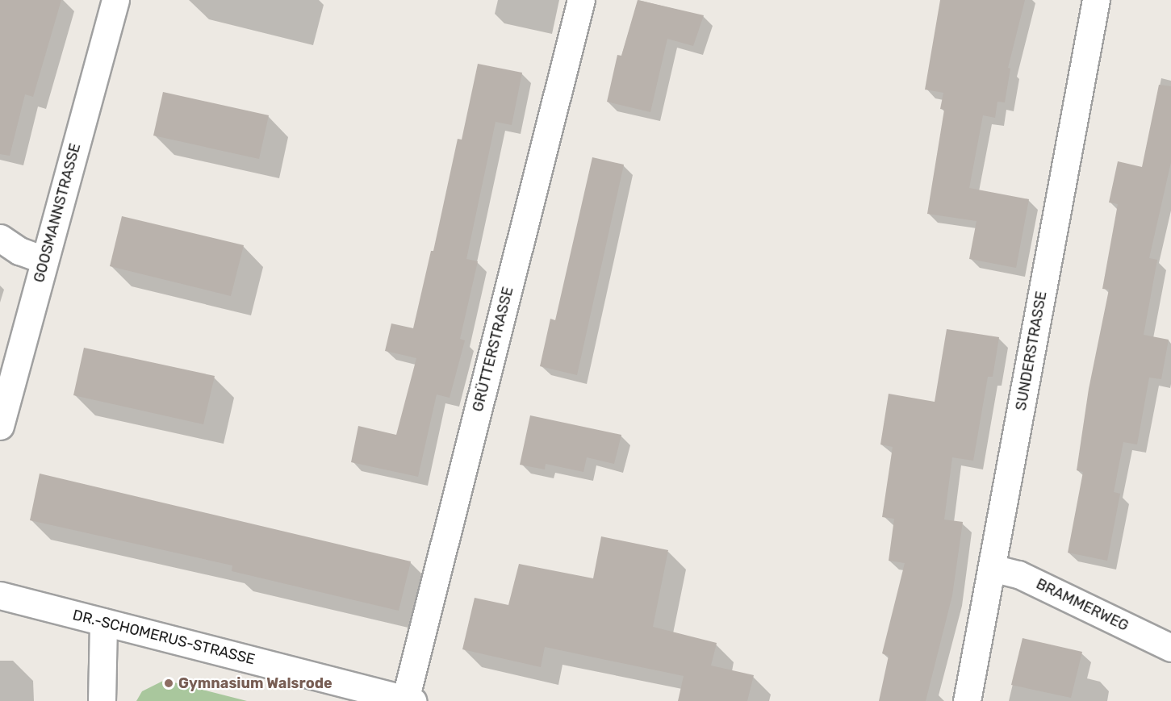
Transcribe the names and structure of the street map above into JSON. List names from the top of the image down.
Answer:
{
  "streets": {
    "street": [
      "GOOSMANNSTRASSE",
      "GRÜTTERSTRASSE",
      "SUNDERSTRASSE",
      "BRAMMERWEG",
      "DR.-SCHOMERUS-STRASSE"
    ]
  },
  "crossings": [
    ["GRÜTTERSTRASSE", "DR.-SCHOMERUS-STRASSE"],
    ["SUNDERSTRASSE", "BRAMMERWEG"]
  ],
  "places": ["Gymnasium Walsrode"]
}
